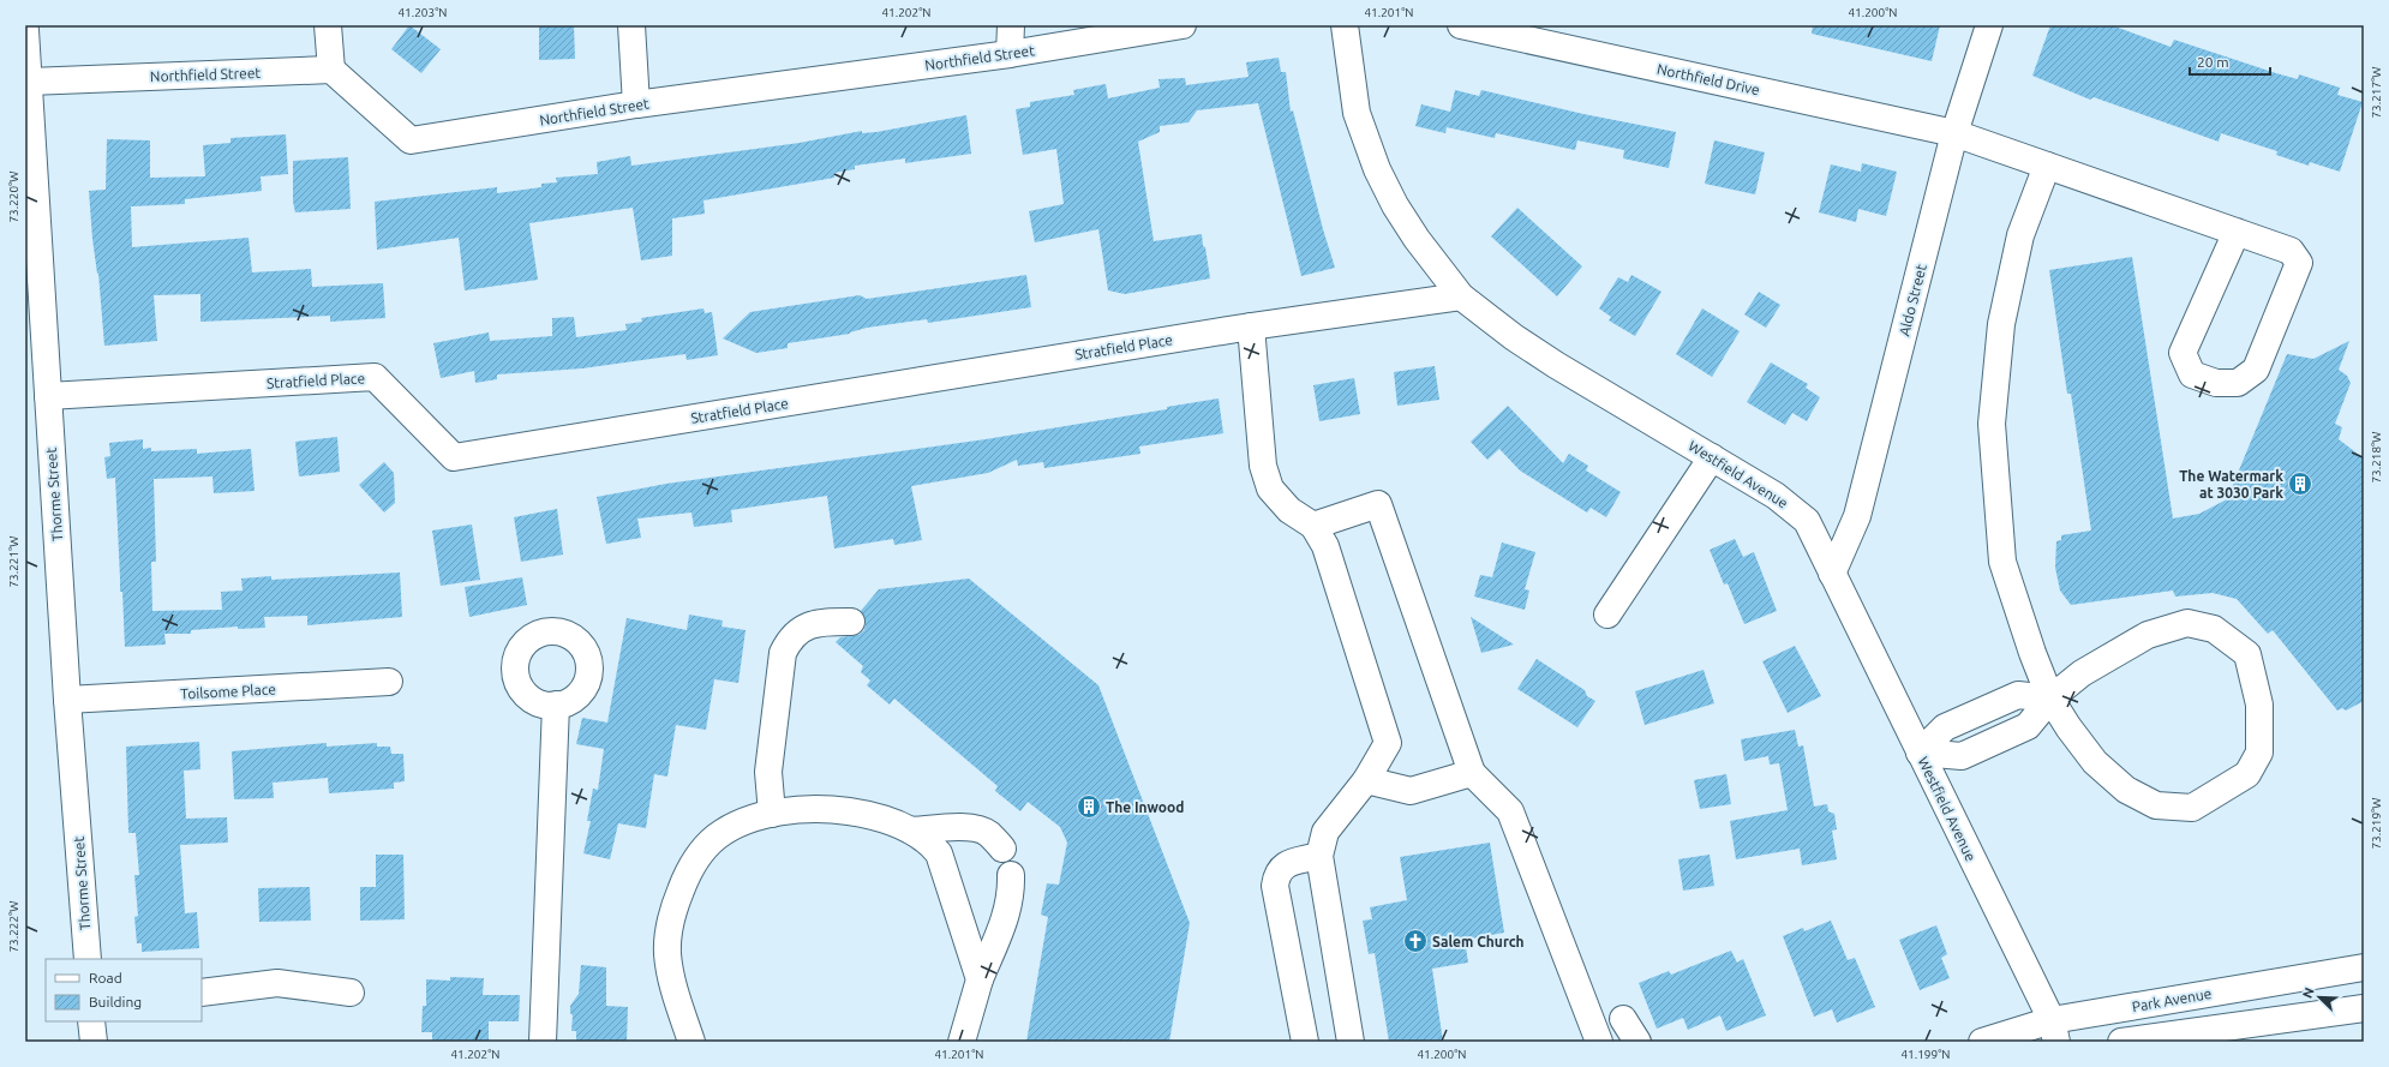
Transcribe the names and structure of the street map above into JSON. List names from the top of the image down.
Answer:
{
  "streets": {
    "street": [
      "Northfield Street",
      "Northfield Drive",
      "Aldo Street",
      "Stratfield Place",
      "Westfield Avenue",
      "Thorme Street",
      "Toilsome Place",
      "Park Avenue"
    ]
  },
  "crossings": [
    ["Northfield Street", "Thorme Street"],
    ["Northfield Drive", "Aldo Street"],
    ["Aldo Street", "Westfield Avenue"],
    ["Stratfield Place", "Westfield Avenue"],
    ["Stratfield Place", "Thorme Street"],
    ["Westfield Avenue", "Park Avenue"],
    ["Thorme Street", "Toilsome Place"]
  ],
  "places": {
    "building": ["The Watermark at 3030 Park", "The Inwood"],
    "church": ["Salem Church"]
  },
  "legend": ["Road", "Building"],
  "scale_bar": "20 m",
  "north": "top left",
  "coordinates": [
    "41.203°N",
    "41.202°N",
    "41.201°N",
    "41.200°N",
    "73.217°W",
    "73.220°W",
    "73.218°W",
    "73.221°W",
    "73.219°W",
    "73.222°W",
    "41.199°N"
  ]
}
